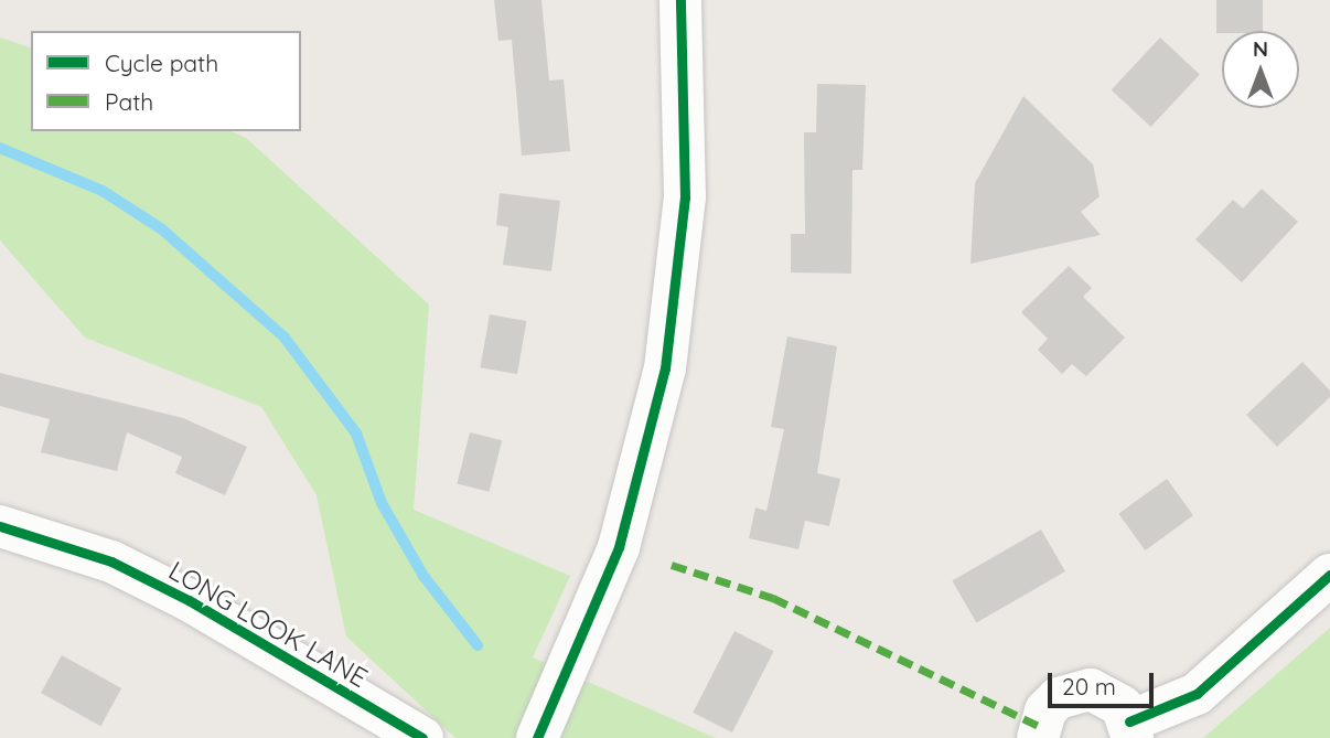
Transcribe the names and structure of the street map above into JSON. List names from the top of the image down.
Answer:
{
  "streets": {
    "street": ["LONG LOOK LANE"]
  },
  "legend": ["Cycle path", "Path"],
  "scale_bar": "20 m",
  "north": "top"
}
